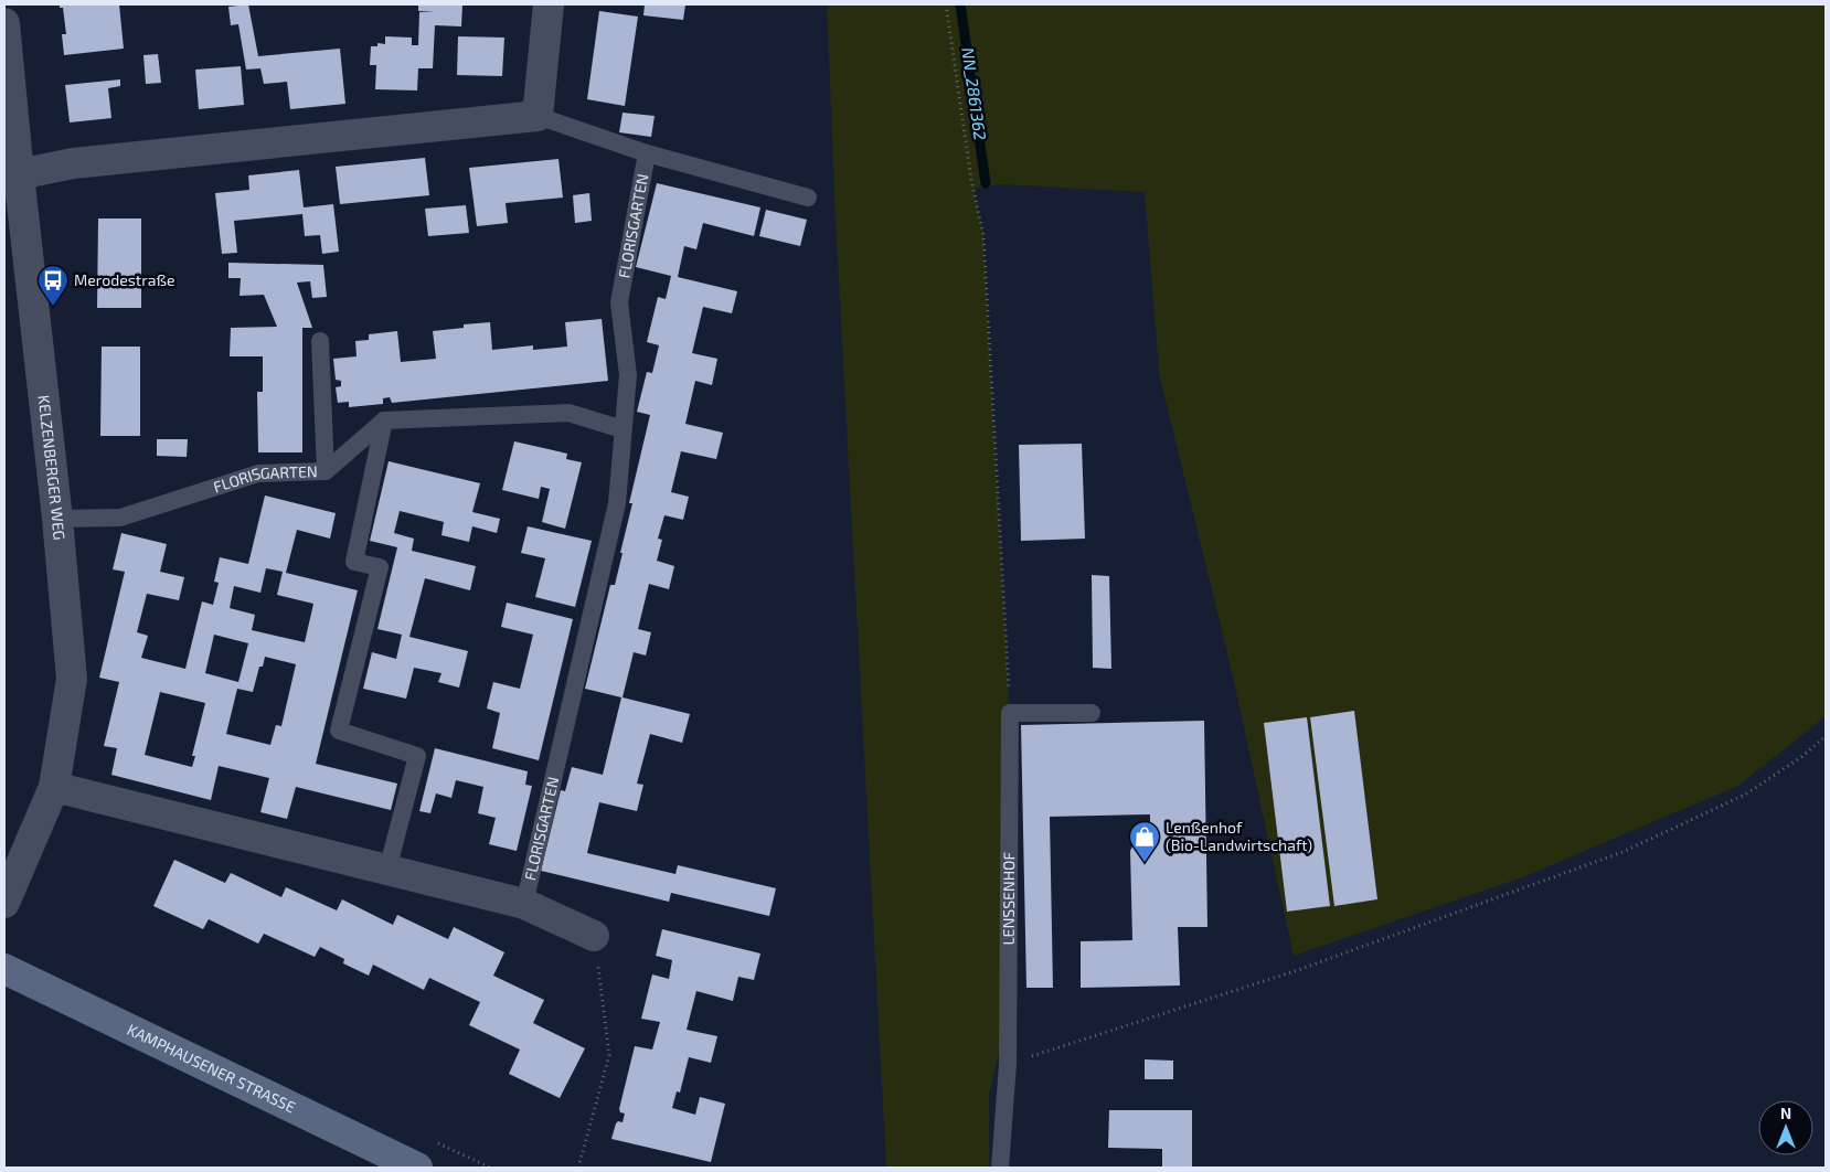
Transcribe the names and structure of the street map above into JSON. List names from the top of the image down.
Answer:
{
  "streets": {
    "main road": ["KAMPHAUSENER STRASSE"],
    "street": ["KELZENBERGER WEG"],
    "lane": ["FLORISGARTEN", "LENSSENHOF"]
  },
  "crossings": [
    ["FLORISGARTEN", "KELZENBERGER WEG"]
  ],
  "water": ["NN_2861362"],
  "places": {
    "bus stop": ["Merodestraße"],
    "shop": ["Lenßenhof (Bio-Landwirtschaft)"]
  },
  "north": "top"
}
